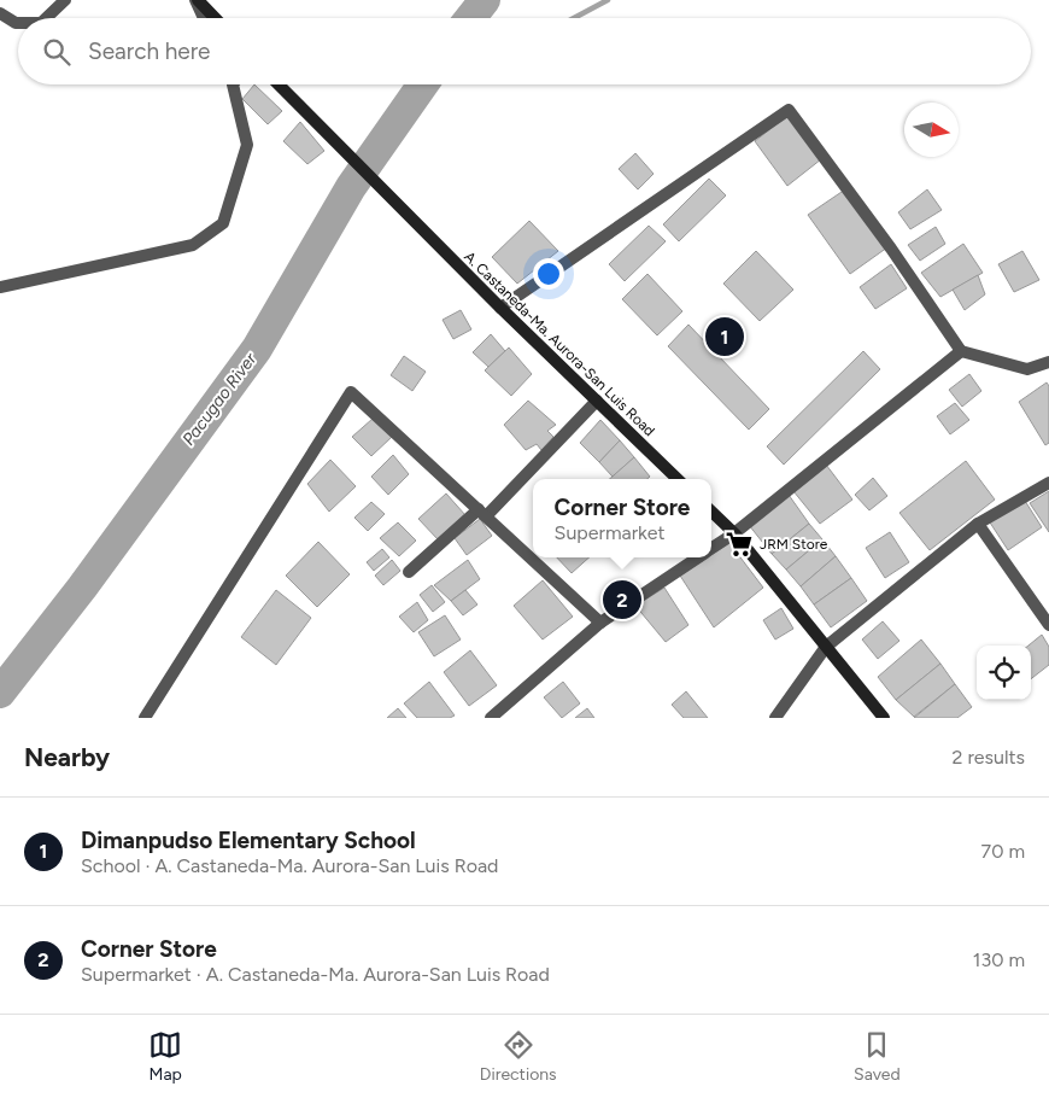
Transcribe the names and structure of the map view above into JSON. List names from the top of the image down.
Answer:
{
  "streets": {
    "main road": ["A. Castaneda-Ma. Aurora-San Luis Road"]
  },
  "water": ["Pacugao River"],
  "places": {
    "supermarket": ["JRM Store"]
  },
  "north": "right",
  "page": {
    "search": "Search here",
    "pins": ["1", "2"],
    "popup": ["Corner Store", "Supermarket"],
    "heading": ["Nearby", "2 results"],
    "list": [
      {
        "mark": "1",
        "name": "Dimanpudso Elementary School",
        "note": "School · A. Castaneda-Ma. Aurora-San Luis Road",
        "value": "70 m"
      },
      {
        "mark": "2",
        "name": "Corner Store",
        "note": "Supermarket · A. Castaneda-Ma. Aurora-San Luis Road",
        "value": "130 m"
      }
    ],
    "nav": ["Map", "Directions", "Saved"]
  }
}
